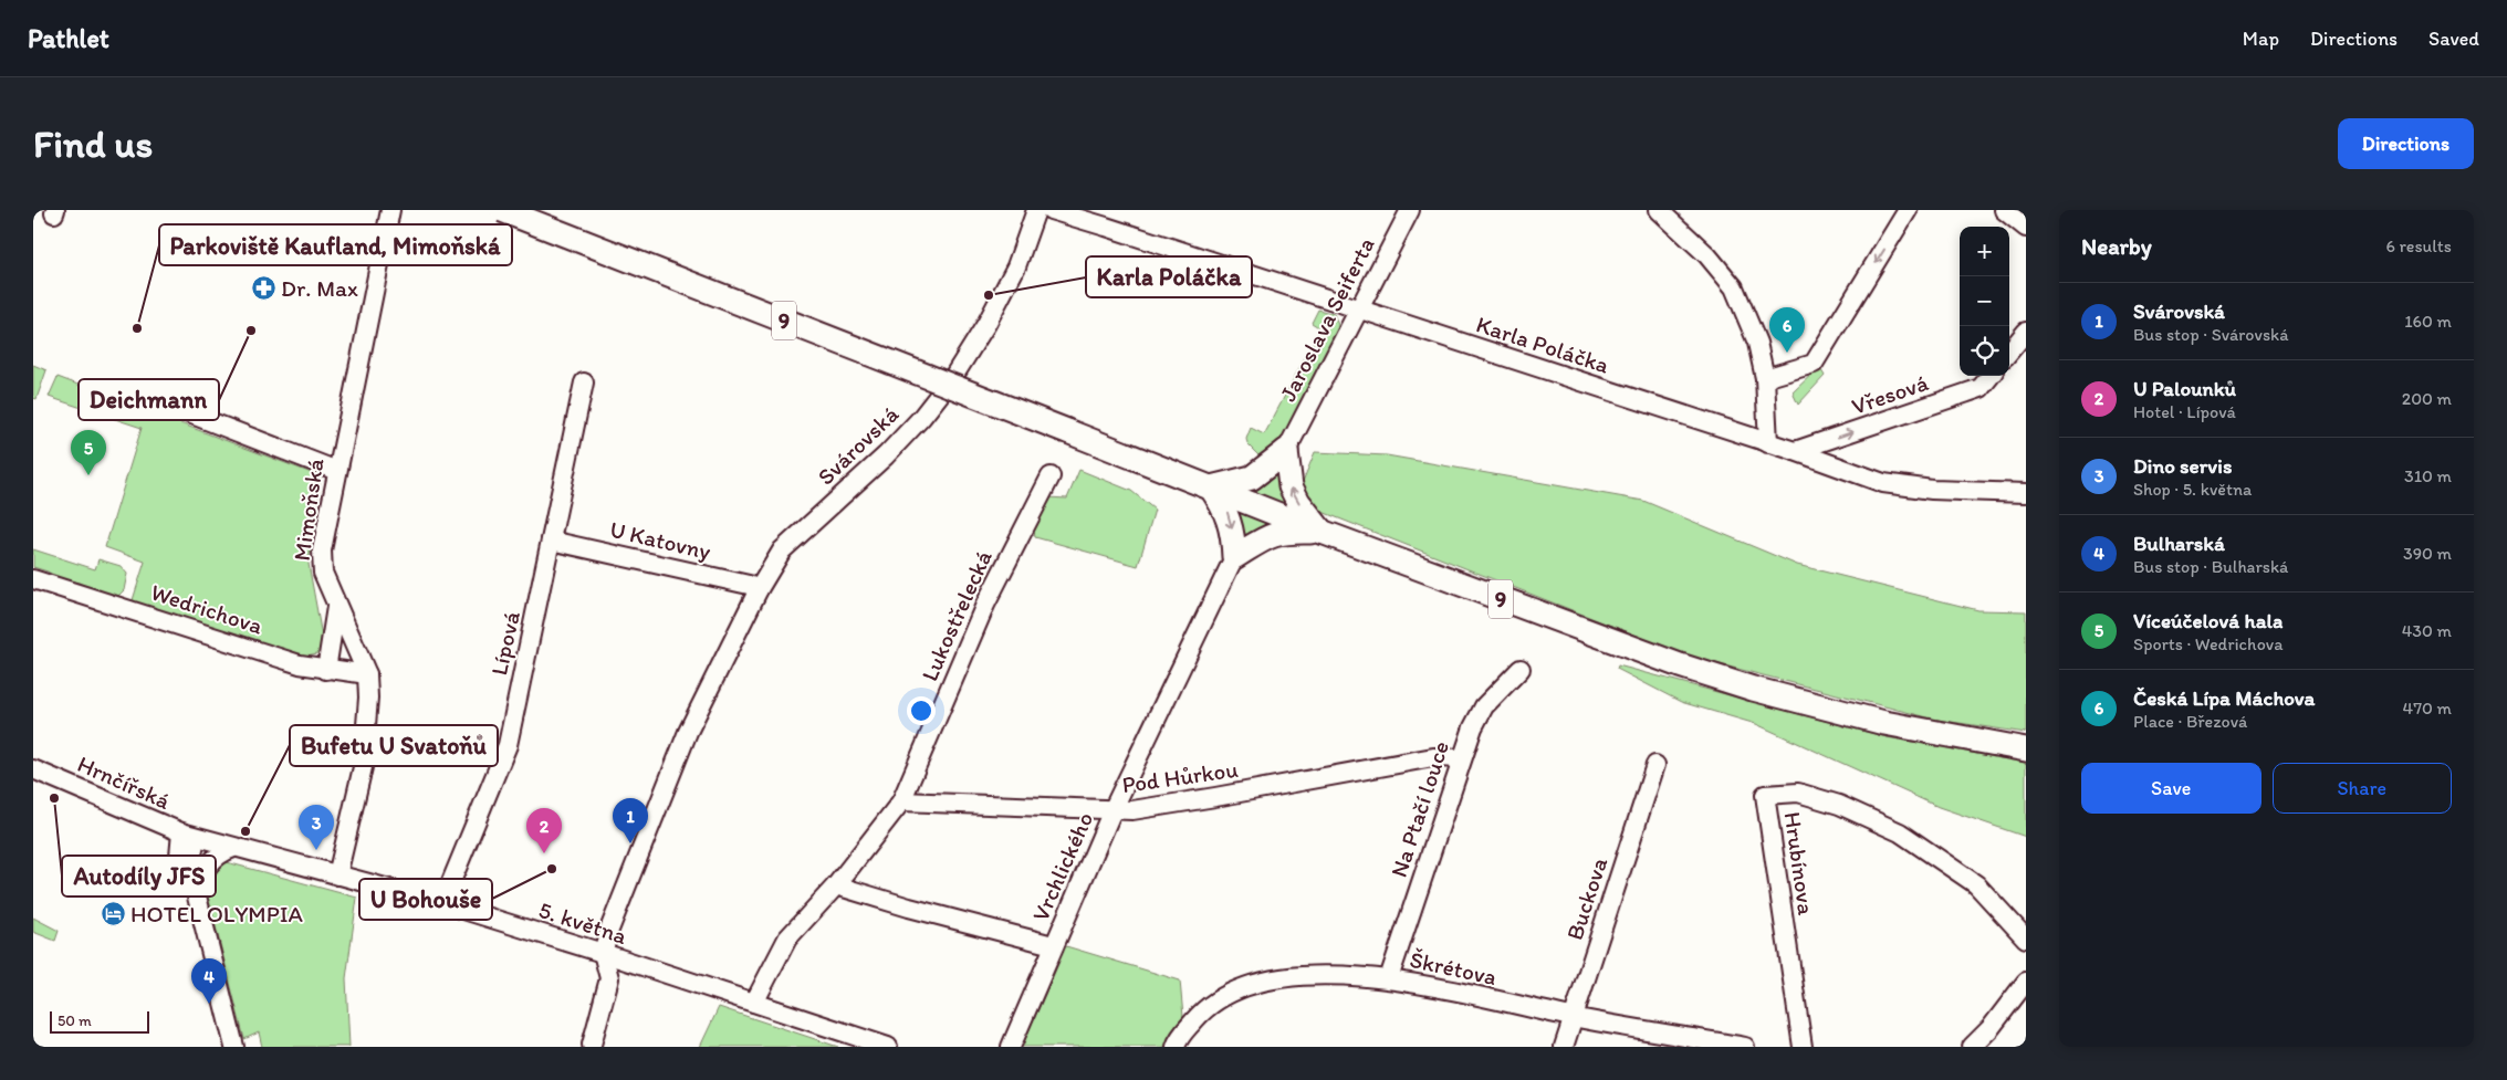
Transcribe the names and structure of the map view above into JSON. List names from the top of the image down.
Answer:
{
  "streets": {
    "main road": ["9"],
    "street": [
      "Jaroslava Seiferta",
      "Karla Poláčka",
      "Vřesová",
      "Svárovská",
      "Mimoňská",
      "U Katovny",
      "Wedrichova",
      "Lukostřelecká",
      "Lípová",
      "Pod Hůrkou",
      "Hrnčířská",
      "Na Ptačí louce",
      "Hrubínova",
      "Vrchlického",
      "Buckova",
      "5. května",
      "Škrétova"
    ]
  },
  "crossings": [
    ["Jaroslava Seiferta", "Karla Poláčka"],
    ["Karla Poláčka", "Vřesová"],
    ["Svárovská", "U Katovny"],
    ["Svárovská", "5. května"],
    ["Mimoňská", "Wedrichova"],
    ["Mimoňská", "5. května"],
    ["U Katovny", "Lípová"],
    ["Lukostřelecká", "Pod Hůrkou"],
    ["Lukostřelecká", "5. května"],
    ["Lípová", "5. května"],
    ["Pod Hůrkou", "Na Ptačí louce"],
    ["Pod Hůrkou", "Vrchlického"],
    ["Hrnčířská", "5. května"],
    ["Na Ptačí louce", "Škrétova"],
    ["Buckova", "Škrétova"]
  ],
  "one_way": ["Vřesová"],
  "places": {
    "pharmacy": ["Dr. Max"],
    "other": [
      "Karla Poláčka",
      "Parkoviště Kaufland, Mimoňská",
      "Deichmann",
      "Autodíly JFS",
      "Bufetu U Svatoňů",
      "U Bohouše"
    ],
    "hotel": ["HOTEL OLYMPIA"]
  },
  "scale_bar": "50 m",
  "page": {
    "header": "Pathlet",
    "nav": ["Map", "Directions", "Saved"],
    "buttons": [
      "Directions",
      ["Save", "Share"]
    ],
    "title": "Find us",
    "heading": ["Nearby", "6 results"],
    "map_buttons": ["+", "−"],
    "list": [
      {
        "mark": "1",
        "name": "Svárovská",
        "note": "Bus stop · Svárovská",
        "value": "160 m"
      },
      {
        "mark": "2",
        "name": "U Palounků",
        "note": "Hotel · Lípová",
        "value": "200 m"
      },
      {
        "mark": "3",
        "name": "Dino servis",
        "note": "Shop · 5. května",
        "value": "310 m"
      },
      {
        "mark": "4",
        "name": "Bulharská",
        "note": "Bus stop · Bulharská",
        "value": "390 m"
      },
      {
        "mark": "5",
        "name": "Víceúčelová hala",
        "note": "Sports · Wedrichova",
        "value": "430 m"
      },
      {
        "mark": "6",
        "name": "Česká Lípa Máchova",
        "note": "Place · Březová",
        "value": "470 m"
      }
    ],
    "pins": [
      "6",
      "5",
      "1",
      "3",
      "2",
      "4"
    ],
    "scale": "50 m"
  }
}
